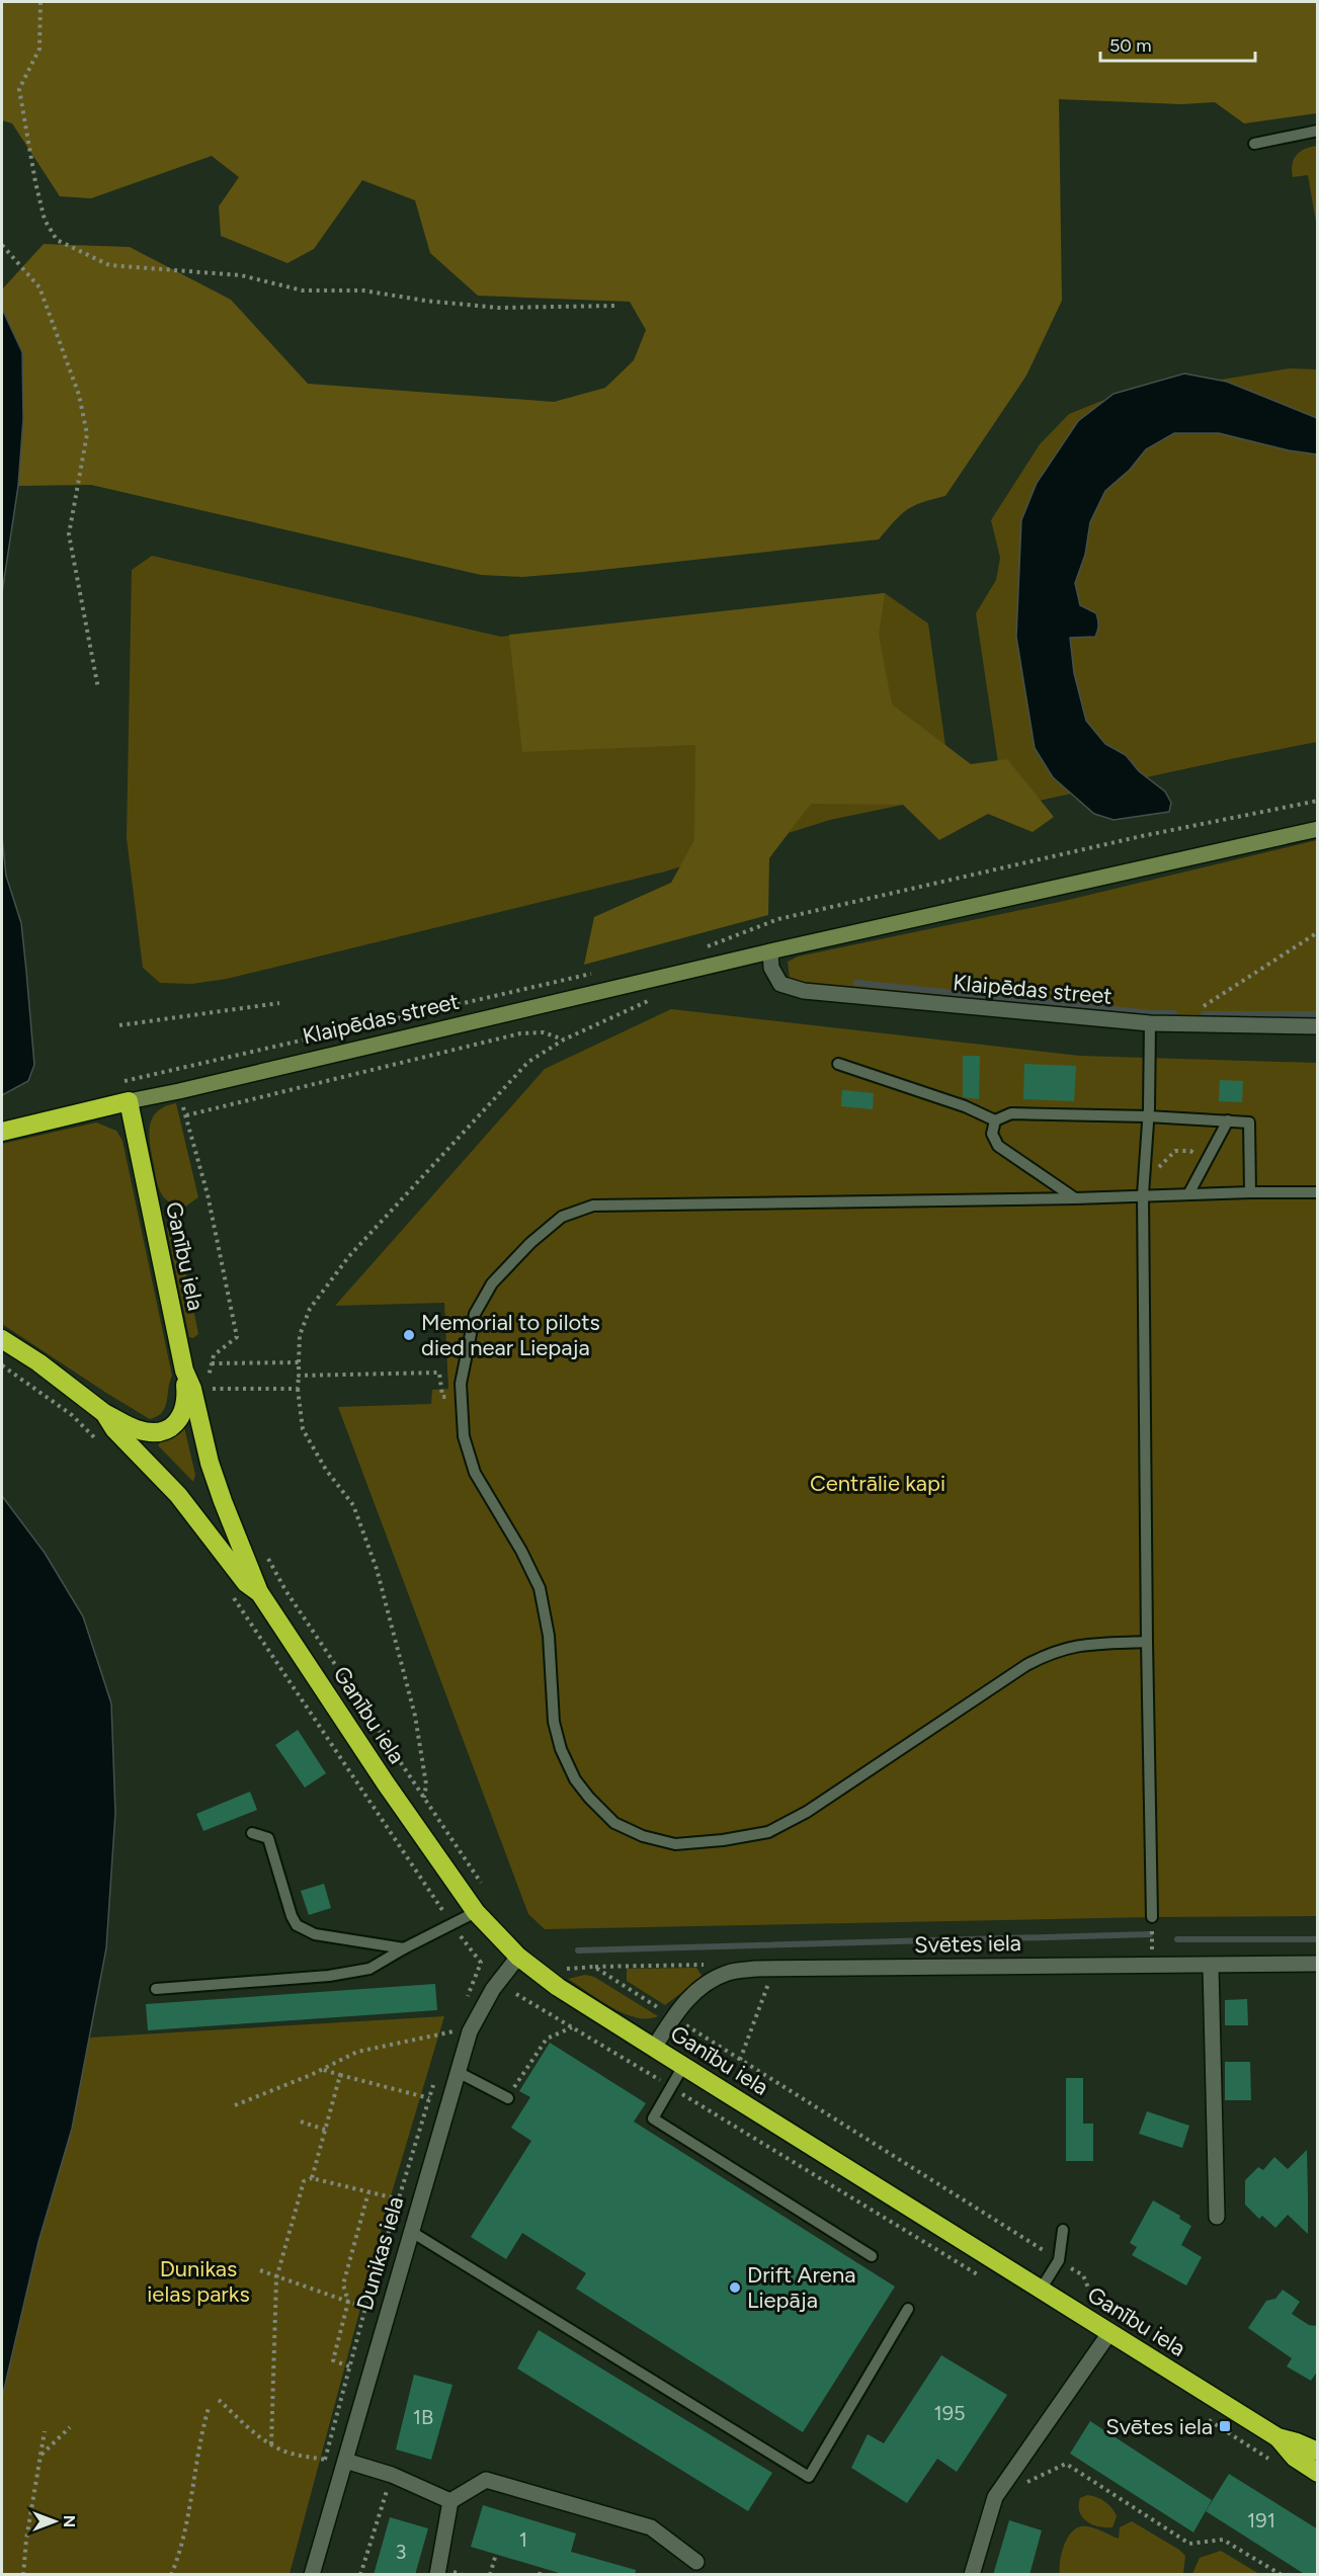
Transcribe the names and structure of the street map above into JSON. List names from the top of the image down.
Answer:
{
  "streets": {
    "highway": ["Klaipēdas street", "Ganību iela"],
    "street": ["Svētes iela", "Dunikas iela"]
  },
  "crossings": [
    ["Klaipēdas street", "Ganību iela"],
    ["Ganību iela", "Svētes iela"],
    ["Ganību iela", "Dunikas iela"]
  ],
  "parks": ["Centrālie kapi", "Dunikas ielas parks"],
  "places": {
    "other": ["Memorial to pilots died near Liepaja", "Drift Arena Liepāja"],
    "transit": ["Svētes iela"]
  },
  "house_numbers": [
    "195",
    "1B",
    "191",
    "1",
    "3"
  ],
  "scale_bar": "50 m",
  "north": "right"
}
